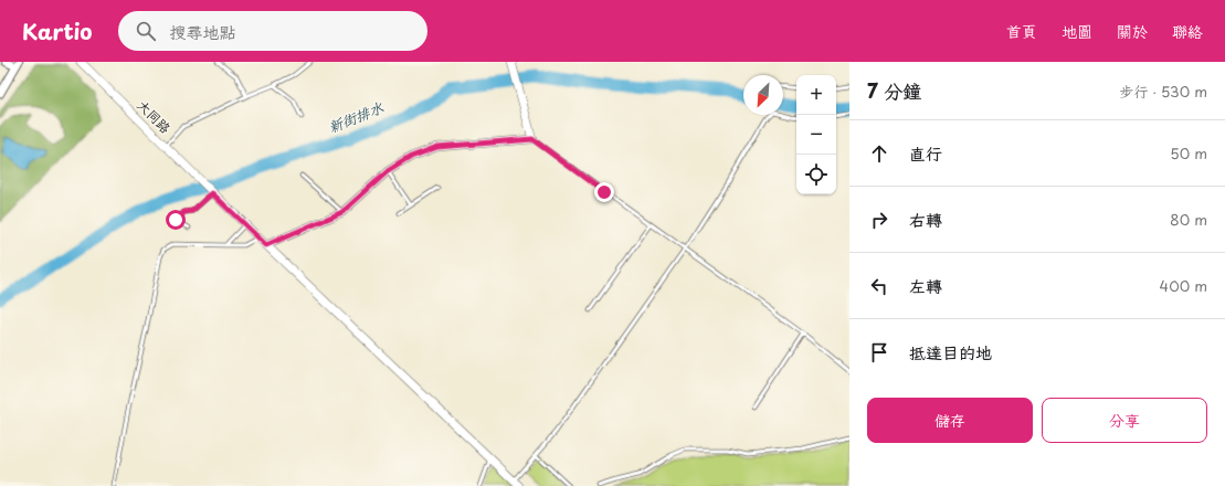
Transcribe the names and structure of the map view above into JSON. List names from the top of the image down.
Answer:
{
  "streets": {
    "street": ["大同路"]
  },
  "water": ["新街排水"],
  "north": "bottom left",
  "page": {
    "header": "Kartio",
    "search": "搜尋地點",
    "nav": [
      "首頁",
      "地圖",
      "關於",
      "聯絡"
    ],
    "heading": ["7 分鐘", "步行 · 530 m"],
    "map_buttons": ["+", "−"],
    "list": [
      ["直行", "50 m"],
      ["右轉", "80 m"],
      ["左轉", "400 m"],
      "抵達目的地"
    ],
    "buttons": ["儲存", "分享"]
  }
}
